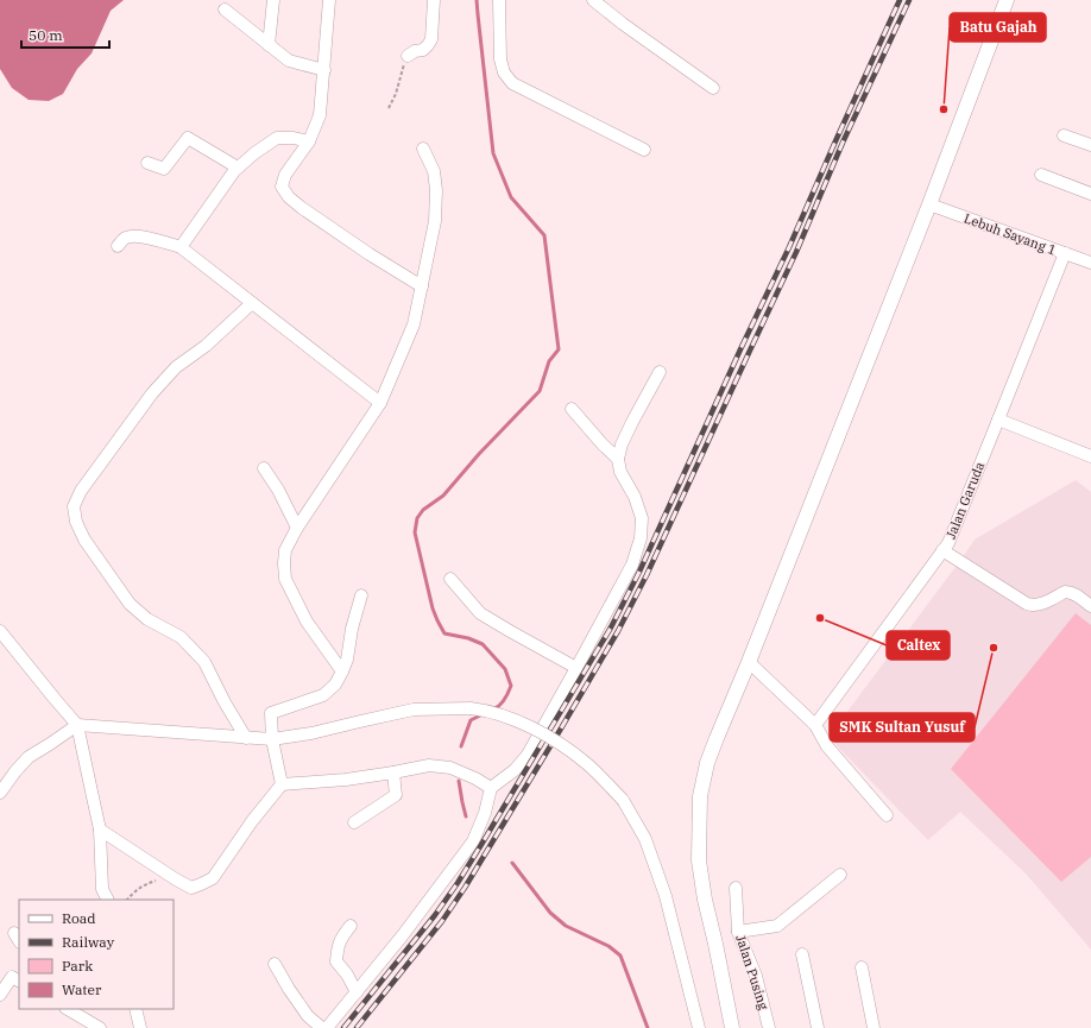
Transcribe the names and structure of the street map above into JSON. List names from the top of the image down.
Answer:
{
  "streets": {
    "street": ["Lebuh Sayang 1", "Jalan Garuda", "Jalan Pusing"]
  },
  "crossings": [
    ["Lebuh Sayang 1", "Jalan Garuda"]
  ],
  "places": ["Batu Gajah", "Caltex", "SMK Sultan Yusuf"],
  "legend": [
    "Road",
    "Railway",
    "Park",
    "Water"
  ],
  "scale_bar": "50 m"
}
